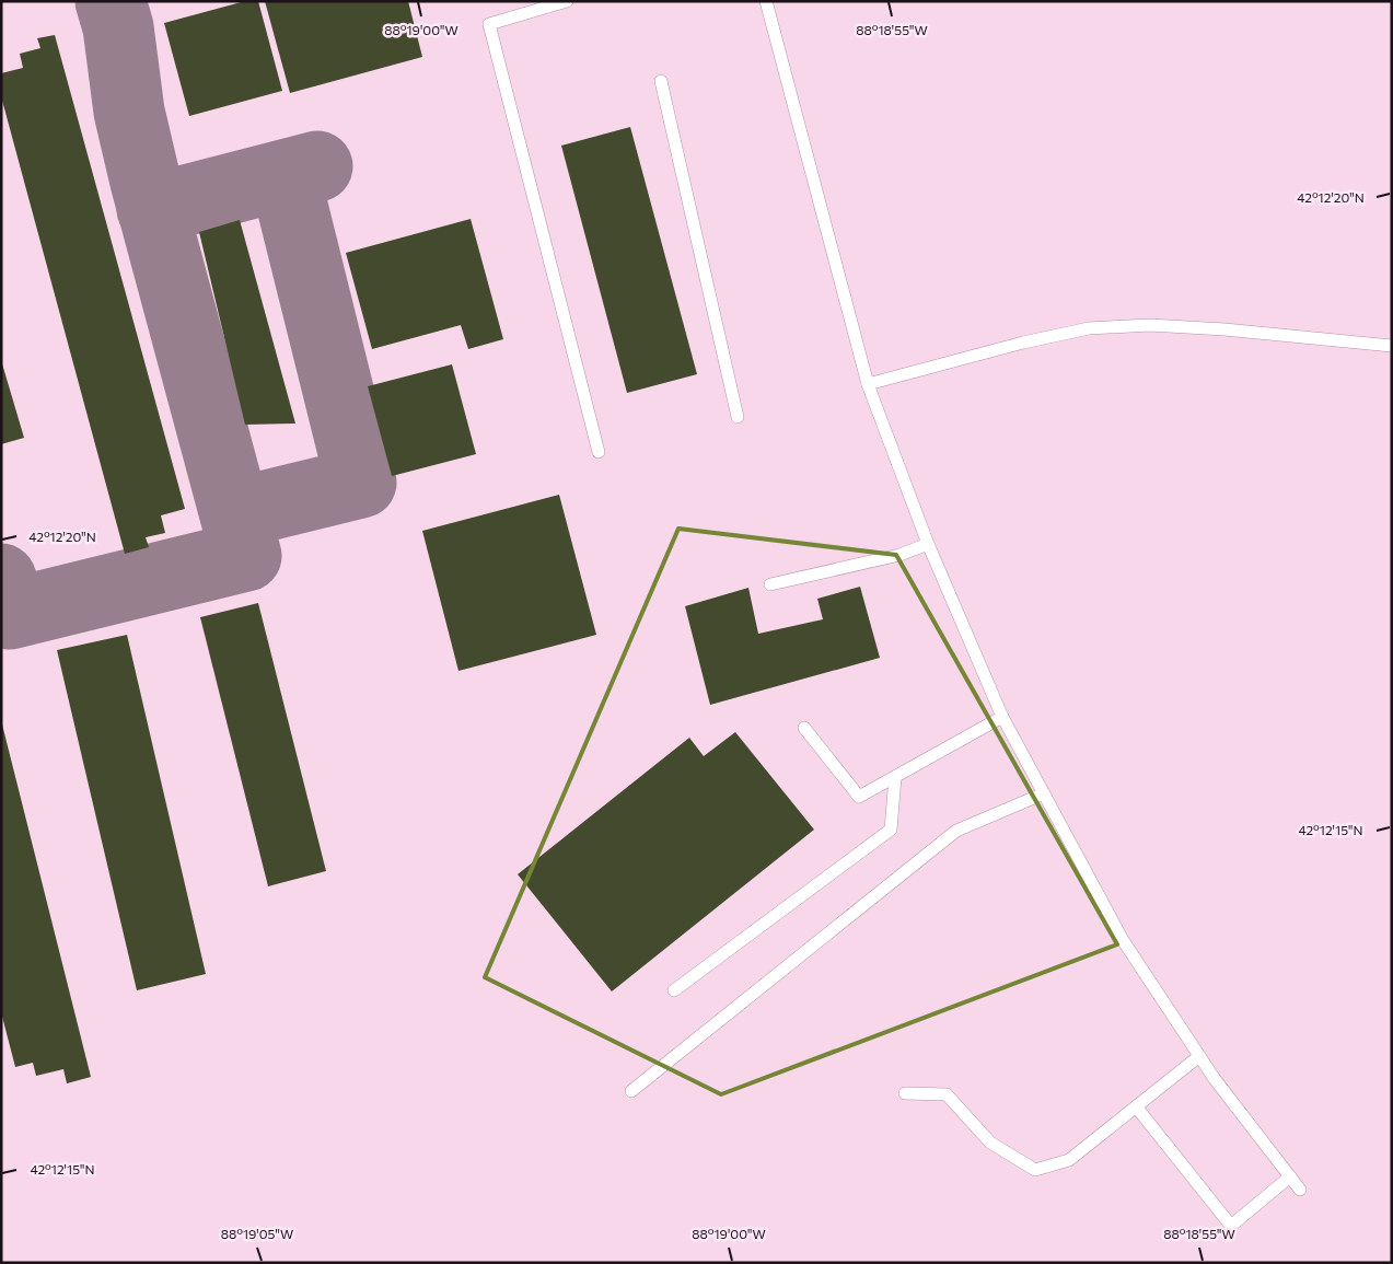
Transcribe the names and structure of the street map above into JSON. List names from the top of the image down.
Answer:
{
  "coordinates": [
    "88°19'00\"W",
    "88°18'55\"W",
    "42°12'20\"N",
    "42°12'15\"N",
    "88°19'05\"W"
  ]
}
